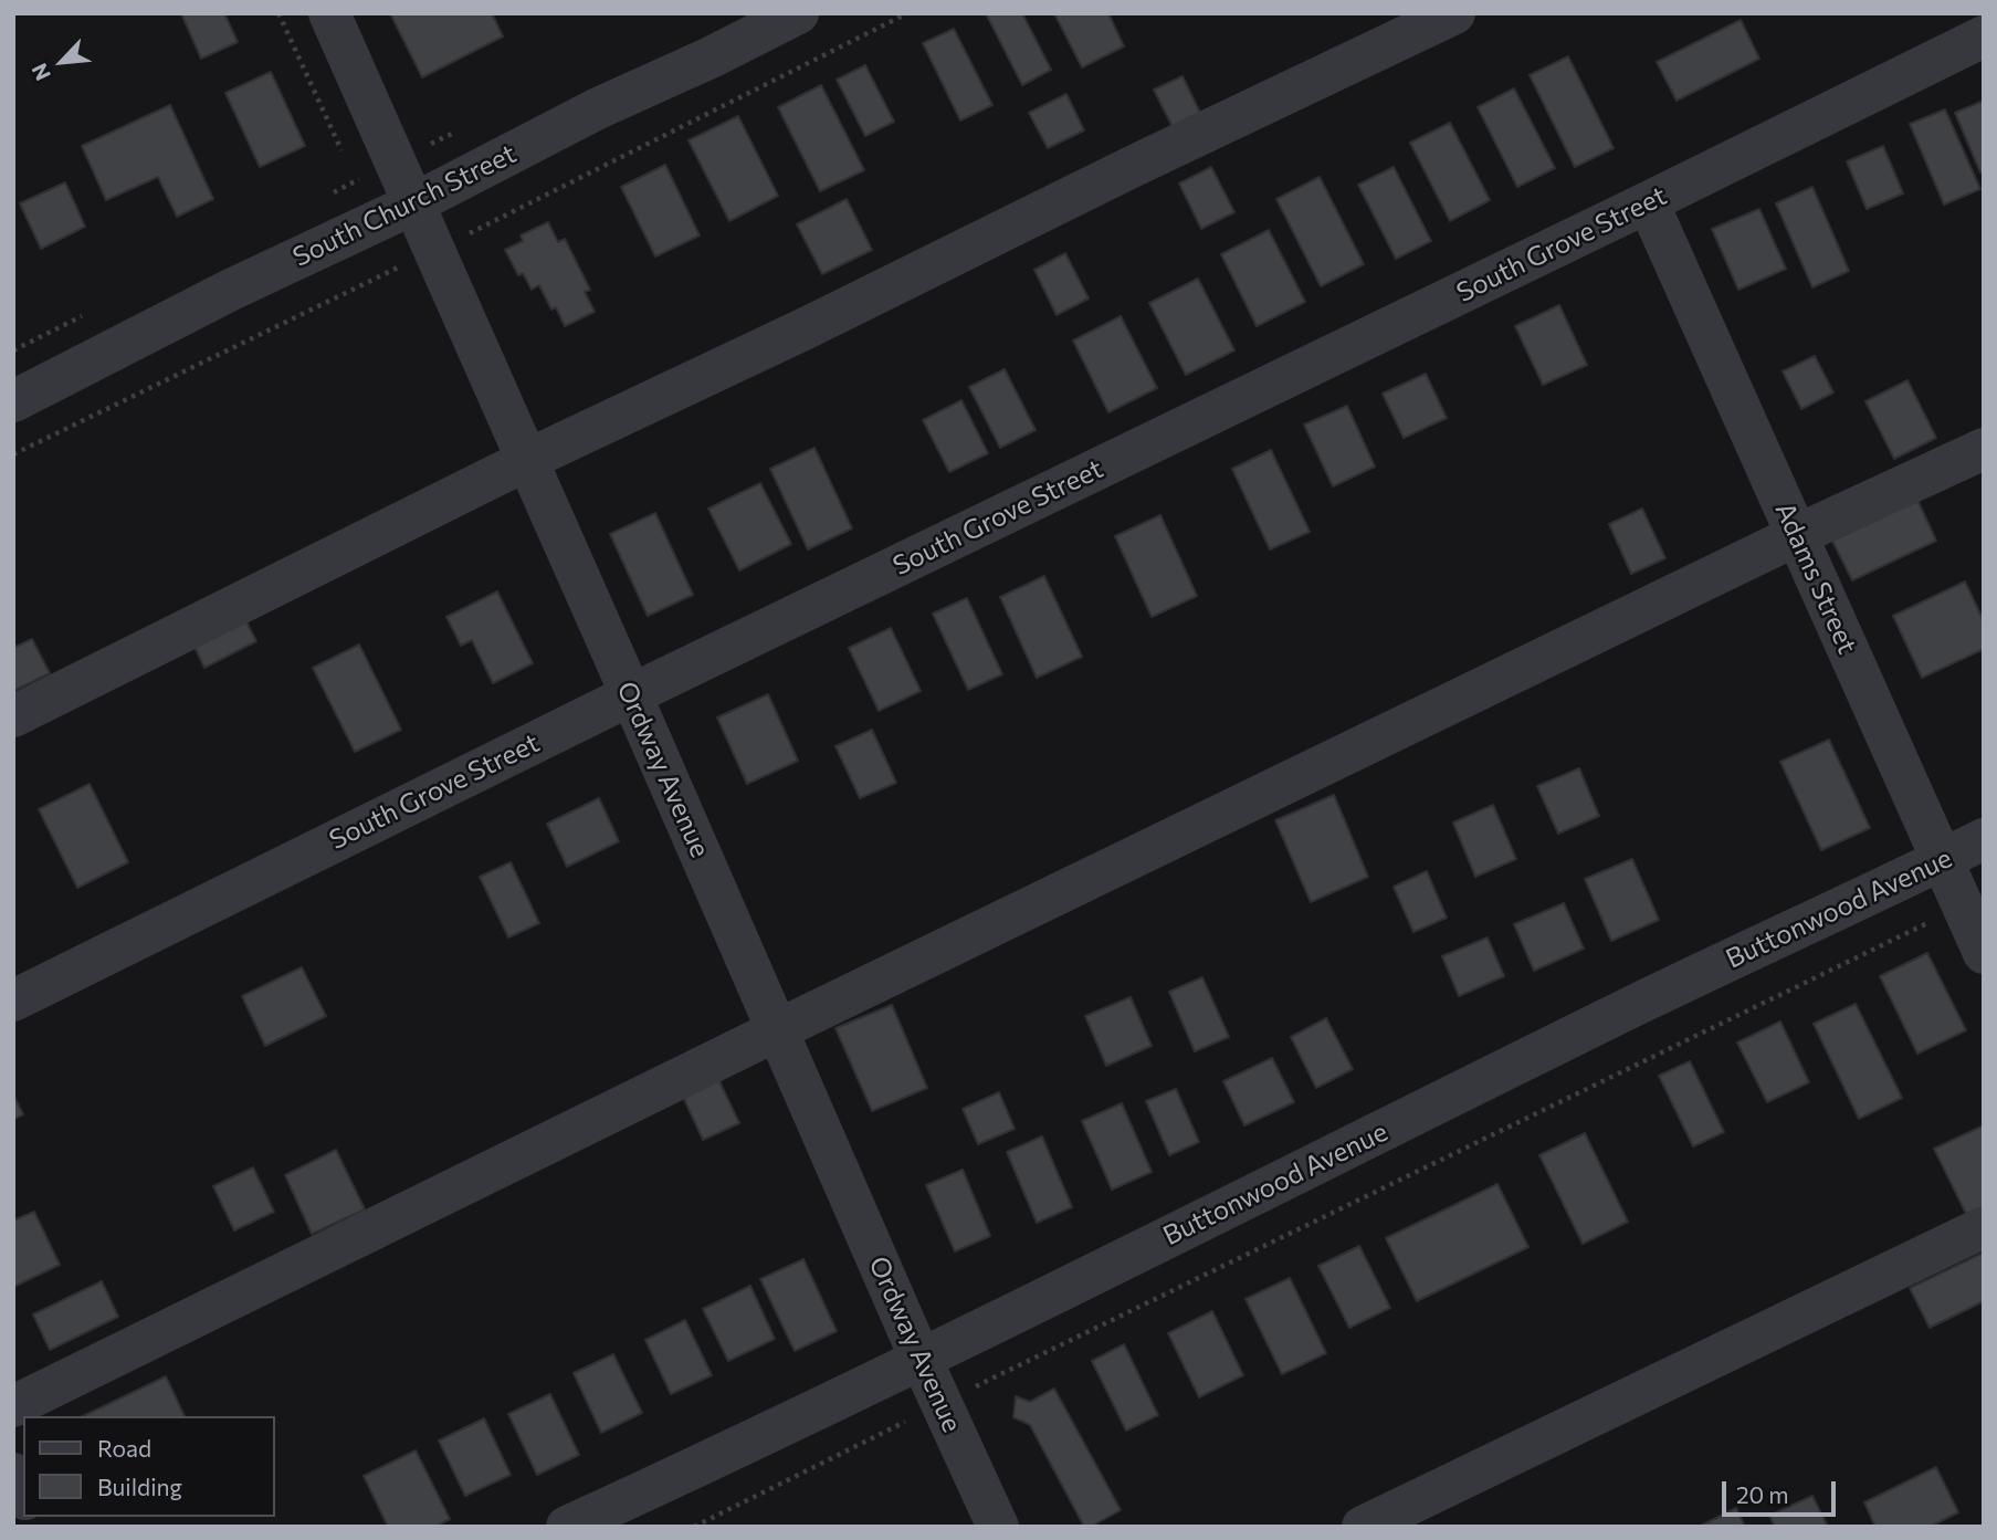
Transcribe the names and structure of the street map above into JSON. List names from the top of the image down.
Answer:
{
  "streets": {
    "street": [
      "South Church Street",
      "South Grove Street",
      "Adams Street",
      "Ordway Avenue",
      "Buttonwood Avenue"
    ]
  },
  "crossings": [
    ["South Church Street", "Ordway Avenue"],
    ["South Grove Street", "Adams Street"],
    ["South Grove Street", "Ordway Avenue"],
    ["Adams Street", "Buttonwood Avenue"],
    ["Ordway Avenue", "Buttonwood Avenue"]
  ],
  "legend": ["Road", "Building"],
  "scale_bar": "20 m",
  "north": "bottom left"
}
